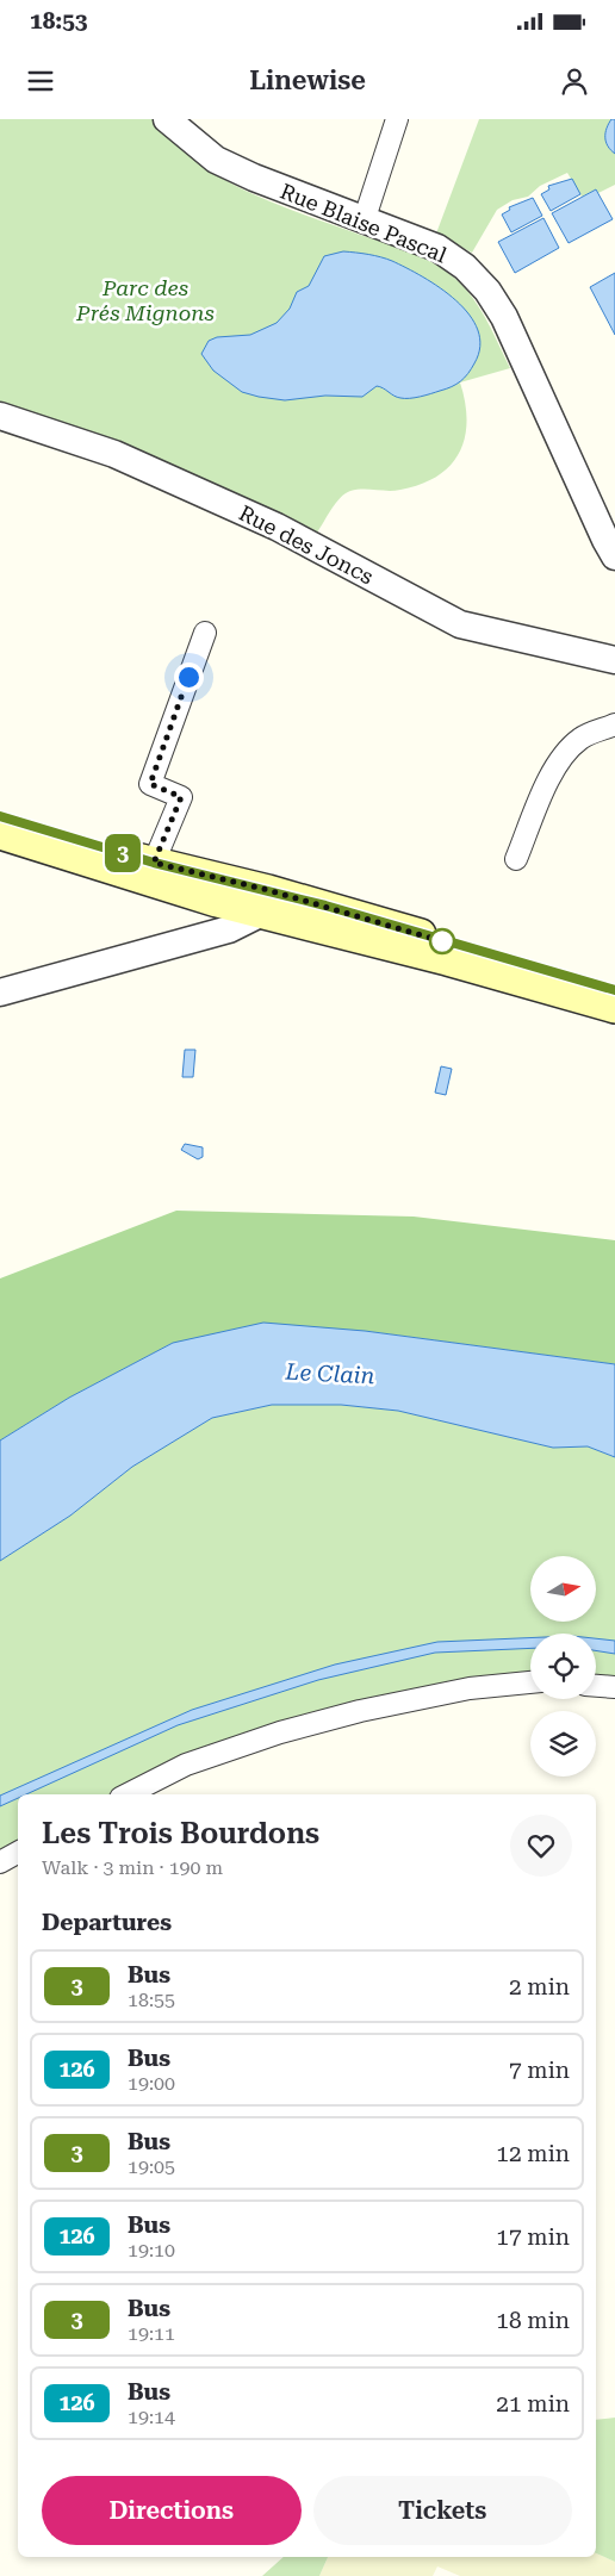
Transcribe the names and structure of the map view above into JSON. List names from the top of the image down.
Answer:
{
  "streets": {
    "street": ["Rue Blaise Pascal", "Rue des Joncs"]
  },
  "water": ["Le Clain"],
  "parks": ["Parc des Prés Mignons"],
  "lines": ["bus line 3"],
  "north": "right",
  "page": {
    "status": "18:53",
    "header": "Linewise",
    "on_map": "3",
    "heading": [
      ["Les Trois Bourdons", "Walk · 3 min · 190 m"],
      "Departures"
    ],
    "list": [
      {
        "mark": "3",
        "name": "Bus",
        "note": "18:55",
        "value": "2 min"
      },
      {
        "mark": "126",
        "name": "Bus",
        "note": "19:00",
        "value": "7 min"
      },
      {
        "mark": "3",
        "name": "Bus",
        "note": "19:05",
        "value": "12 min"
      },
      {
        "mark": "126",
        "name": "Bus",
        "note": "19:10",
        "value": "17 min"
      },
      {
        "mark": "3",
        "name": "Bus",
        "note": "19:11",
        "value": "18 min"
      },
      {
        "mark": "126",
        "name": "Bus",
        "note": "19:14",
        "value": "21 min"
      }
    ],
    "buttons": ["Directions", "Tickets"]
  }
}
